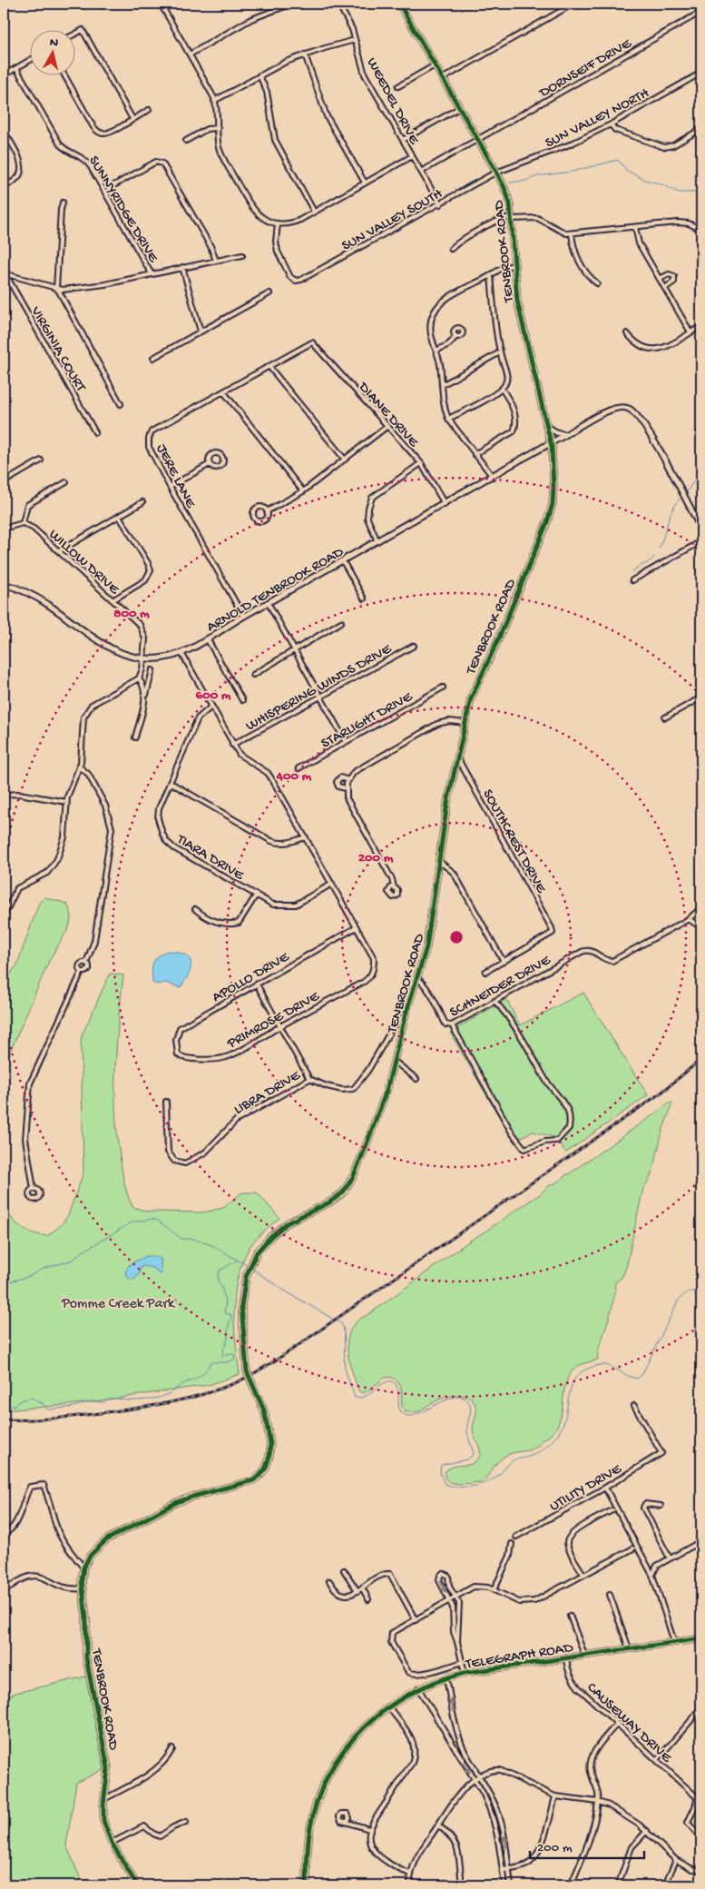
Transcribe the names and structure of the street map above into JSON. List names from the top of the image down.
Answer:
{
  "streets": {
    "main road": ["TELEGRAPH ROAD"],
    "street": [
      "DORNSEIF DRIVE",
      "WEEDEL DRIVE",
      "SUN VALLEY NORTH",
      "SUNNYRIDGE DRIVE",
      "SUN VALLEY SOUTH",
      "TENBROOK ROAD",
      "VIRGINIA COURT",
      "DIANE DRIVE",
      "JERE LANE",
      "WILLOW DRIVE",
      "ARNOLD TENBROOK ROAD",
      "WHISPERING WINDS DRIVE",
      "STARLIGHT DRIVE",
      "SOUTHCREST DRIVE",
      "TIARA DRIVE",
      "APOLLO DRIVE",
      "SCHNEIDER DRIVE",
      "PRIMROSE DRIVE",
      "LIBRA DRIVE",
      "UTILITY DRIVE",
      "CAUSEWAY DRIVE"
    ]
  },
  "crossings": [
    ["DORNSEIF DRIVE", "WEEDEL DRIVE"],
    ["DORNSEIF DRIVE", "TENBROOK ROAD"],
    ["WEEDEL DRIVE", "SUN VALLEY SOUTH"],
    ["SUN VALLEY NORTH", "SUN VALLEY SOUTH"],
    ["SUN VALLEY NORTH", "TENBROOK ROAD"],
    ["SUN VALLEY SOUTH", "TENBROOK ROAD"],
    ["TENBROOK ROAD", "ARNOLD TENBROOK ROAD"],
    ["TENBROOK ROAD", "SOUTHCREST DRIVE"],
    ["TENBROOK ROAD", "SCHNEIDER DRIVE"],
    ["DIANE DRIVE", "JERE LANE"],
    ["DIANE DRIVE", "ARNOLD TENBROOK ROAD"],
    ["JERE LANE", "ARNOLD TENBROOK ROAD"],
    ["WILLOW DRIVE", "ARNOLD TENBROOK ROAD"],
    ["APOLLO DRIVE", "PRIMROSE DRIVE"],
    ["TELEGRAPH ROAD", "CAUSEWAY DRIVE"]
  ],
  "parks": ["Pomme Creek Park"],
  "scale_bar": "200 m",
  "north": "top",
  "rings": [
    "800 m",
    "600 m",
    "400 m",
    "200 m"
  ]
}
